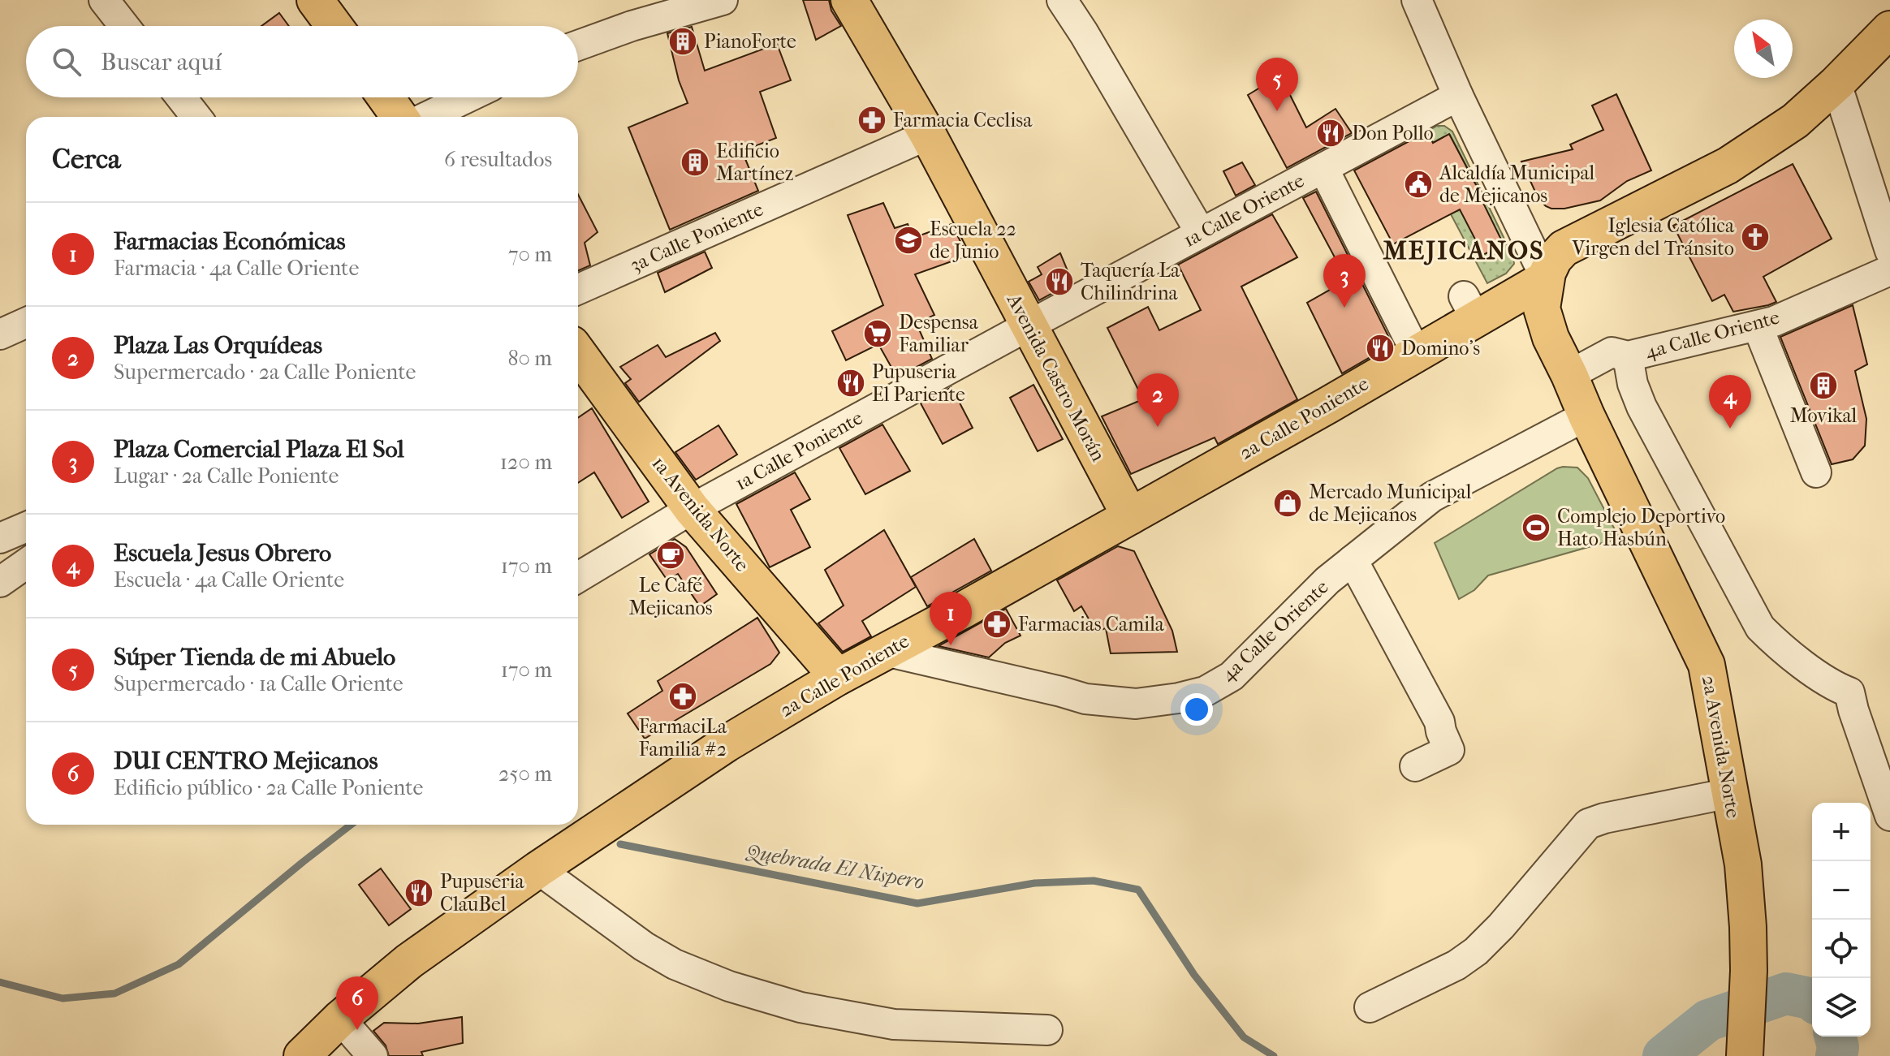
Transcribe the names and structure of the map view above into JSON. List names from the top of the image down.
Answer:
{
  "streets": {
    "main road": [
      "Avenida Castro Morán",
      "2a Calle Poniente",
      "1a Avenida Norte",
      "2a Avenida Norte"
    ],
    "street": [
      "1a Calle Oriente",
      "3a Calle Poniente",
      "4a Calle Oriente",
      "1a Calle Poniente"
    ]
  },
  "crossings": [
    ["1a Calle Oriente", "Avenida Castro Morán"],
    ["1a Calle Oriente", "1a Calle Poniente"],
    ["3a Calle Poniente", "Avenida Castro Morán"],
    ["4a Calle Oriente", "2a Calle Poniente"],
    ["4a Calle Oriente", "2a Avenida Norte"],
    ["Avenida Castro Morán", "2a Calle Poniente"],
    ["Avenida Castro Morán", "1a Calle Poniente"],
    ["2a Calle Poniente", "1a Avenida Norte"],
    ["2a Calle Poniente", "2a Avenida Norte"],
    ["1a Calle Poniente", "1a Avenida Norte"]
  ],
  "districts": ["MEJICANOS"],
  "water": ["Quebrada El Nispero"],
  "places": {
    "building": ["PianoForte", "Edificio Martínez", "Movikal"],
    "pharmacy": ["Farmacia Ceclisa", "Farmacias Camila", "FarmaciLa Familia #2"],
    "restaurant": [
      "Don Pollo",
      "Taquería La Chilindrina",
      "Domino's",
      "Pupuseria El Pariente",
      "Pupuseria ClauBel"
    ],
    "public building": ["Alcaldía Municipal de Mejicanos"],
    "church": ["Iglesia Católica Virgen del Tránsito"],
    "school or university": ["Escuela 22 de Junio"],
    "supermarket": ["Despensa Familiar"],
    "shop": ["Mercado Municipal de Mejicanos"],
    "sports": ["Complejo Deportivo Hato Hasbún"],
    "cafe": ["Le Café Mejicanos"]
  },
  "north": "top left",
  "page": {
    "search": "Buscar aquí",
    "pins": [
      "5",
      "3",
      "2",
      "4",
      "1",
      "6"
    ],
    "heading": ["Cerca", "6 resultados"],
    "list": [
      {
        "mark": "1",
        "name": "Farmacias Económicas",
        "note": "Farmacia · 4a Calle Oriente",
        "value": "70 m"
      },
      {
        "mark": "2",
        "name": "Plaza Las Orquídeas",
        "note": "Supermercado · 2a Calle Poniente",
        "value": "80 m"
      },
      {
        "mark": "3",
        "name": "Plaza Comercial Plaza El Sol",
        "note": "Lugar · 2a Calle Poniente",
        "value": "120 m"
      },
      {
        "mark": "4",
        "name": "Escuela Jesus Obrero",
        "note": "Escuela · 4a Calle Oriente",
        "value": "170 m"
      },
      {
        "mark": "5",
        "name": "Súper Tienda de mi Abuelo",
        "note": "Supermercado · 1a Calle Oriente",
        "value": "170 m"
      },
      {
        "mark": "6",
        "name": "DUI CENTRO Mejicanos",
        "note": "Edificio público · 2a Calle Poniente",
        "value": "250 m"
      }
    ],
    "map_buttons": ["+", "−"]
  }
}
